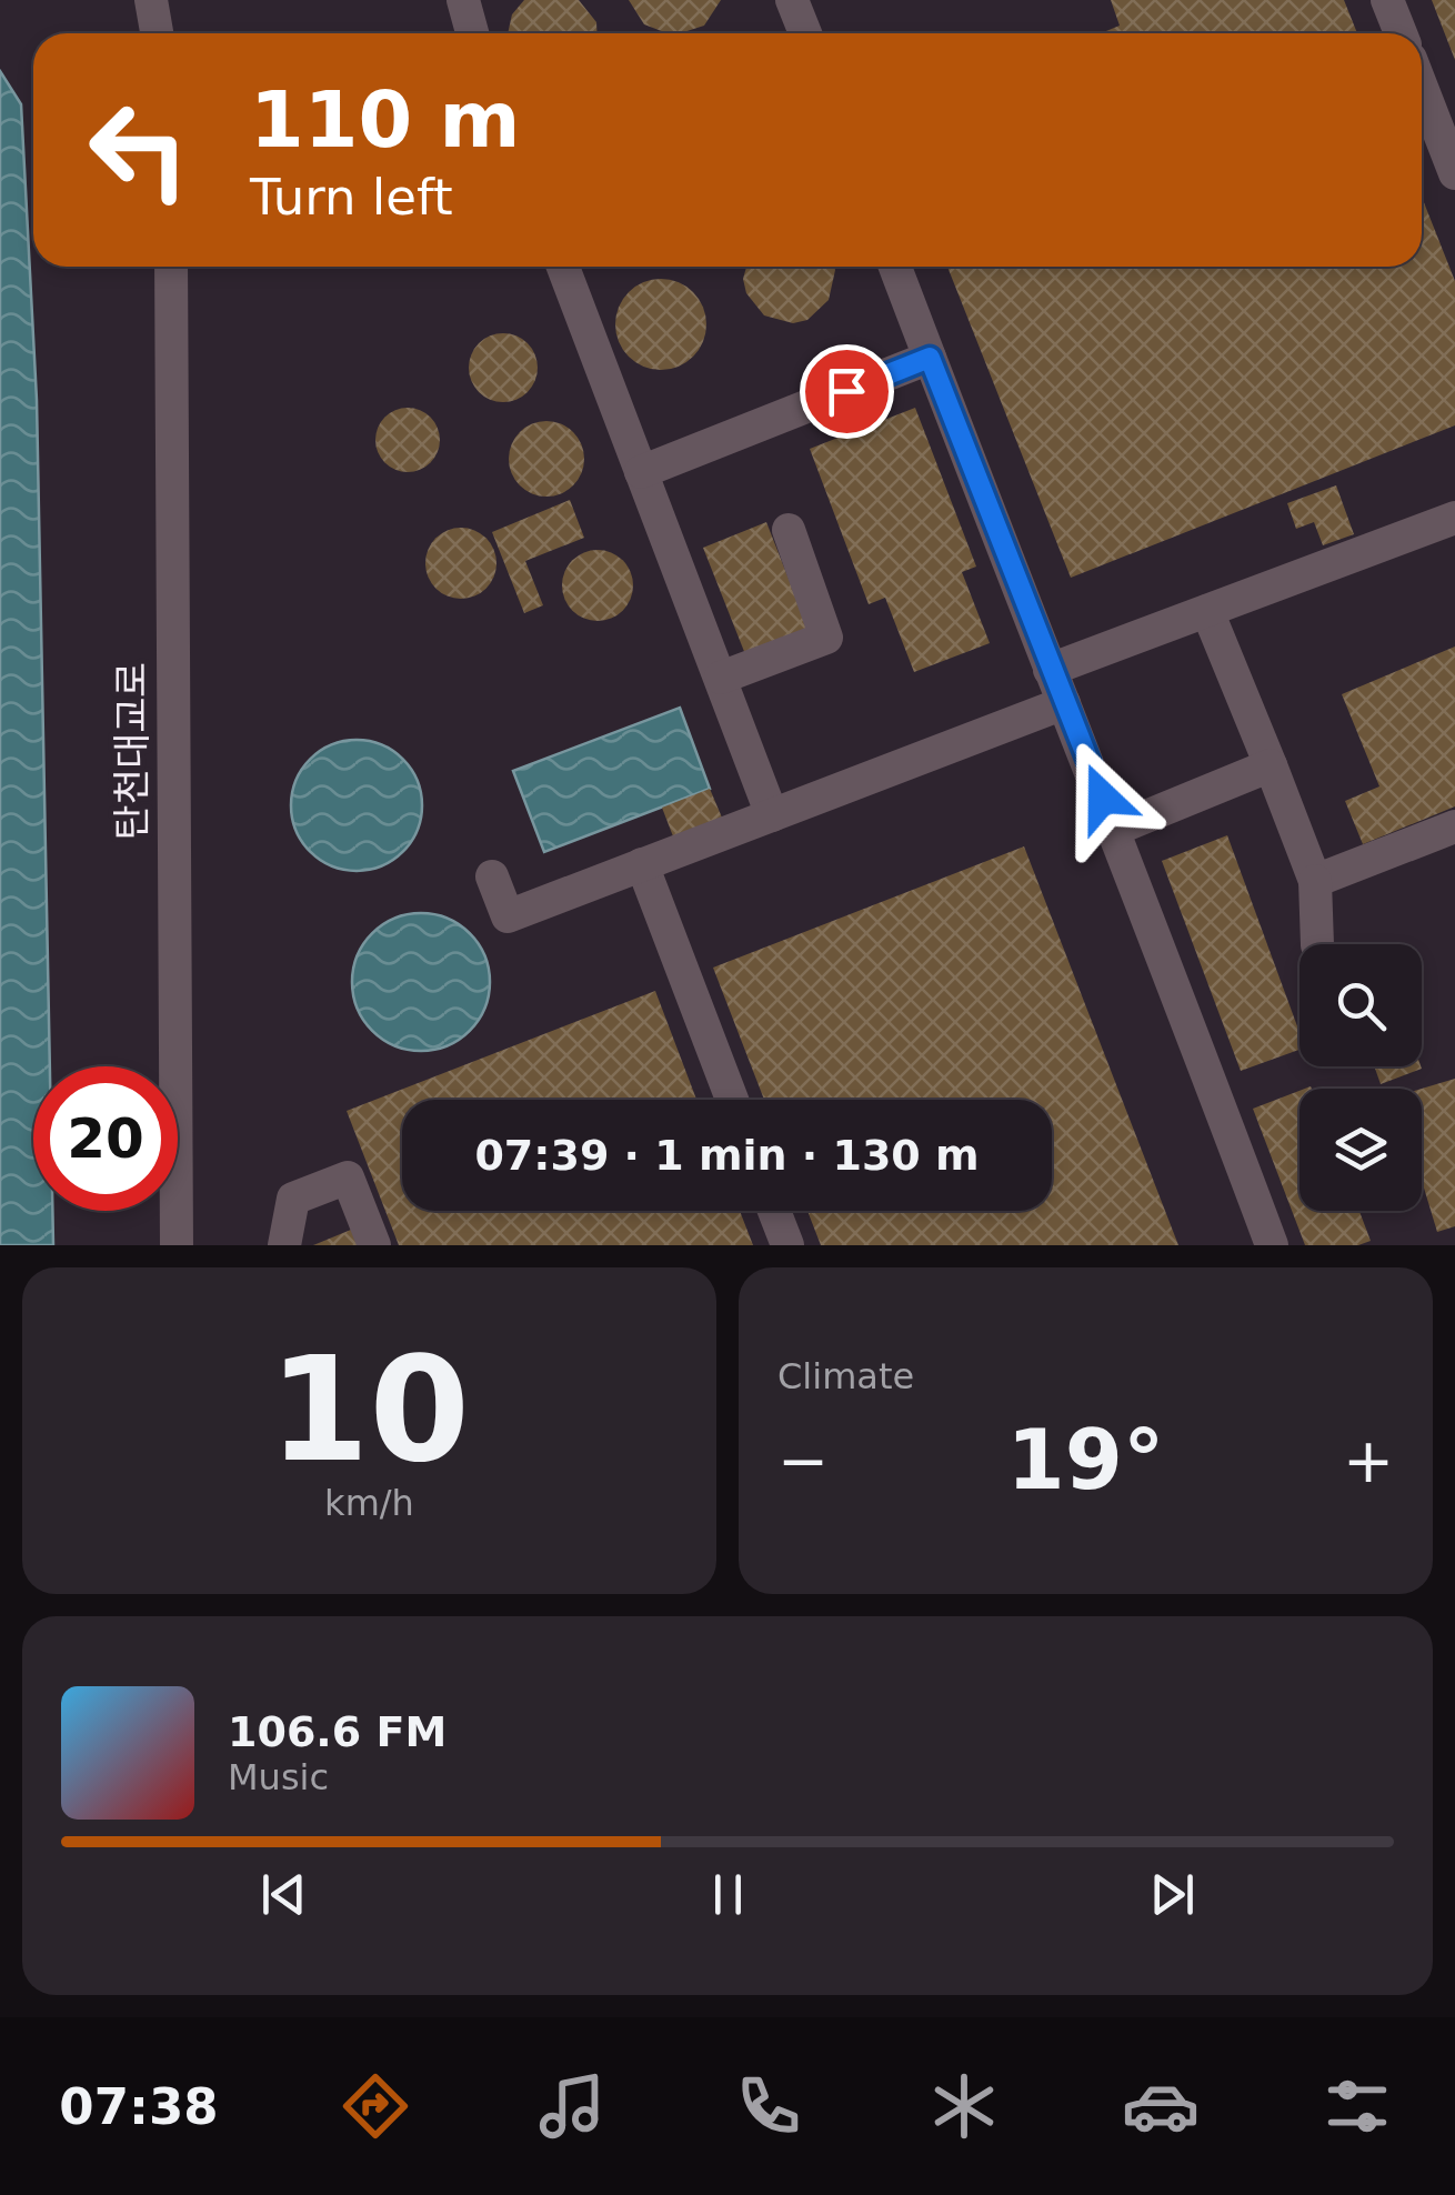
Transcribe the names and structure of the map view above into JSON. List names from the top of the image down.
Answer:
{
  "streets": {
    "street": ["탄천대교로"]
  },
  "page": {
    "turn": ["110 m", "Turn left"],
    "limit": "20",
    "trip": "07:39 · 1 min · 130 m",
    "tile": [
      ["10", "km/h"],
      "Climate"
    ],
    "heat": ["−", "19°", "+"],
    "song": ["106.6 FM", "Music"],
    "tabs": "07:38"
  }
}
